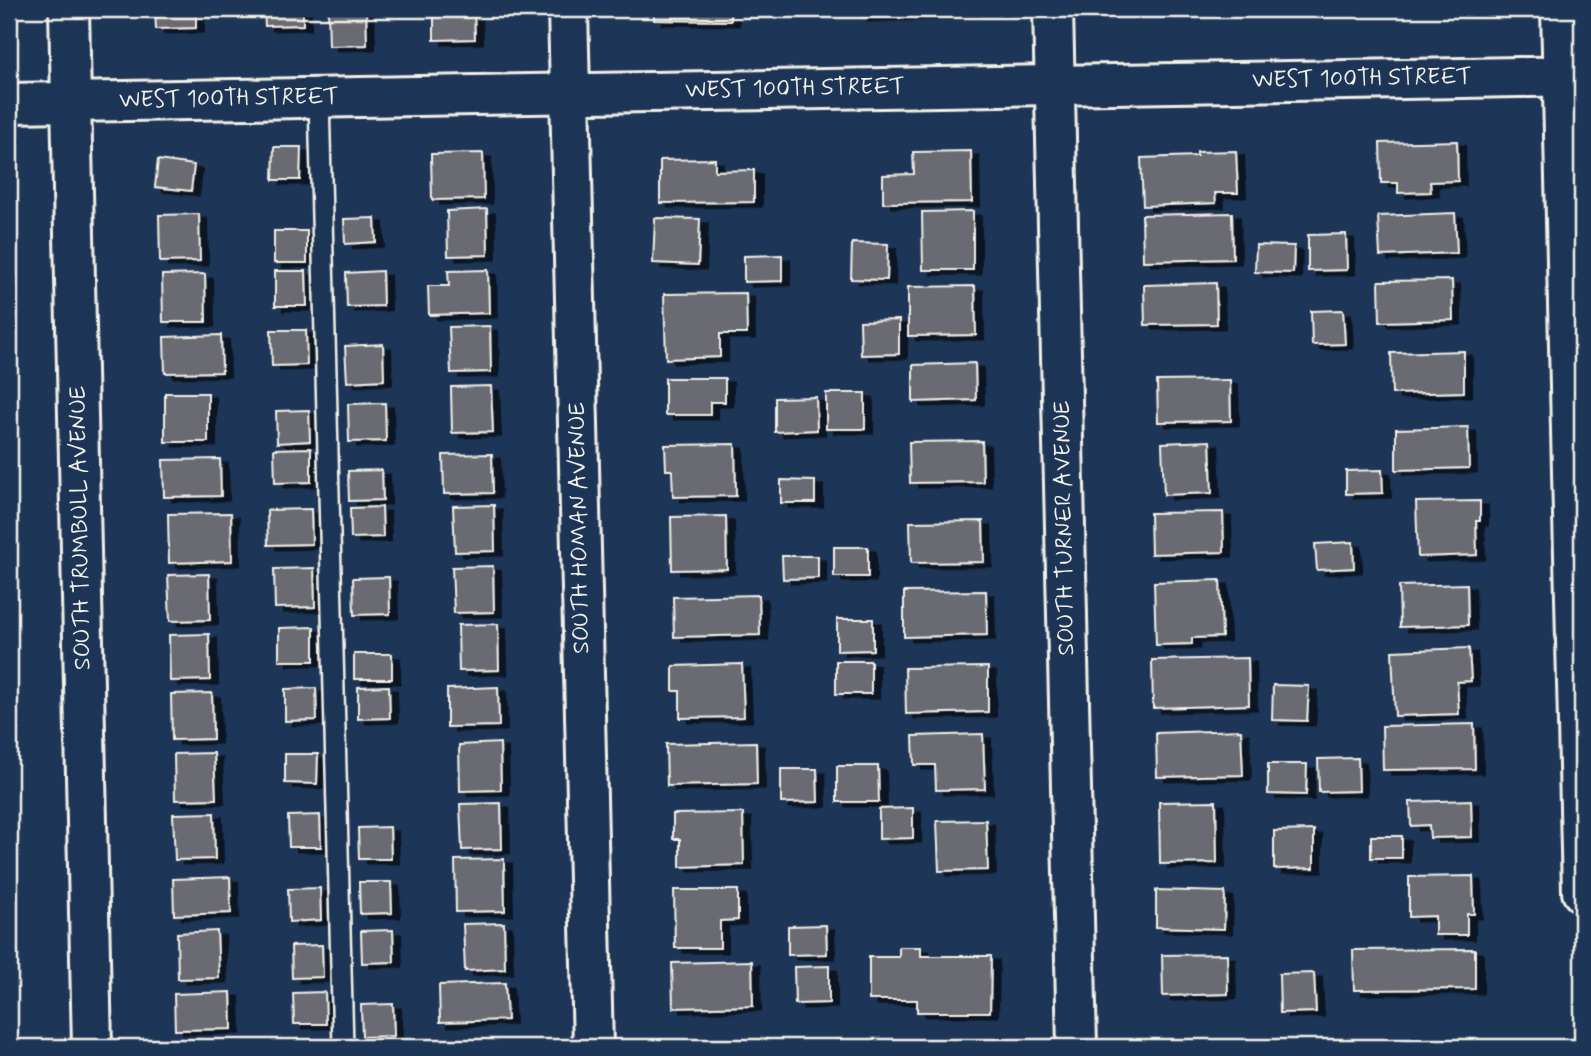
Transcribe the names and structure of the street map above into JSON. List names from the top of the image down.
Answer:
{
  "streets": {
    "street": [
      "WEST 100TH STREET",
      "SOUTH TRUMBULL AVENUE",
      "SOUTH HOMAN AVENUE",
      "SOUTH TURNER AVENUE"
    ]
  },
  "crossings": [
    ["WEST 100TH STREET", "SOUTH TRUMBULL AVENUE"],
    ["WEST 100TH STREET", "SOUTH HOMAN AVENUE"],
    ["WEST 100TH STREET", "SOUTH TURNER AVENUE"]
  ]
}
